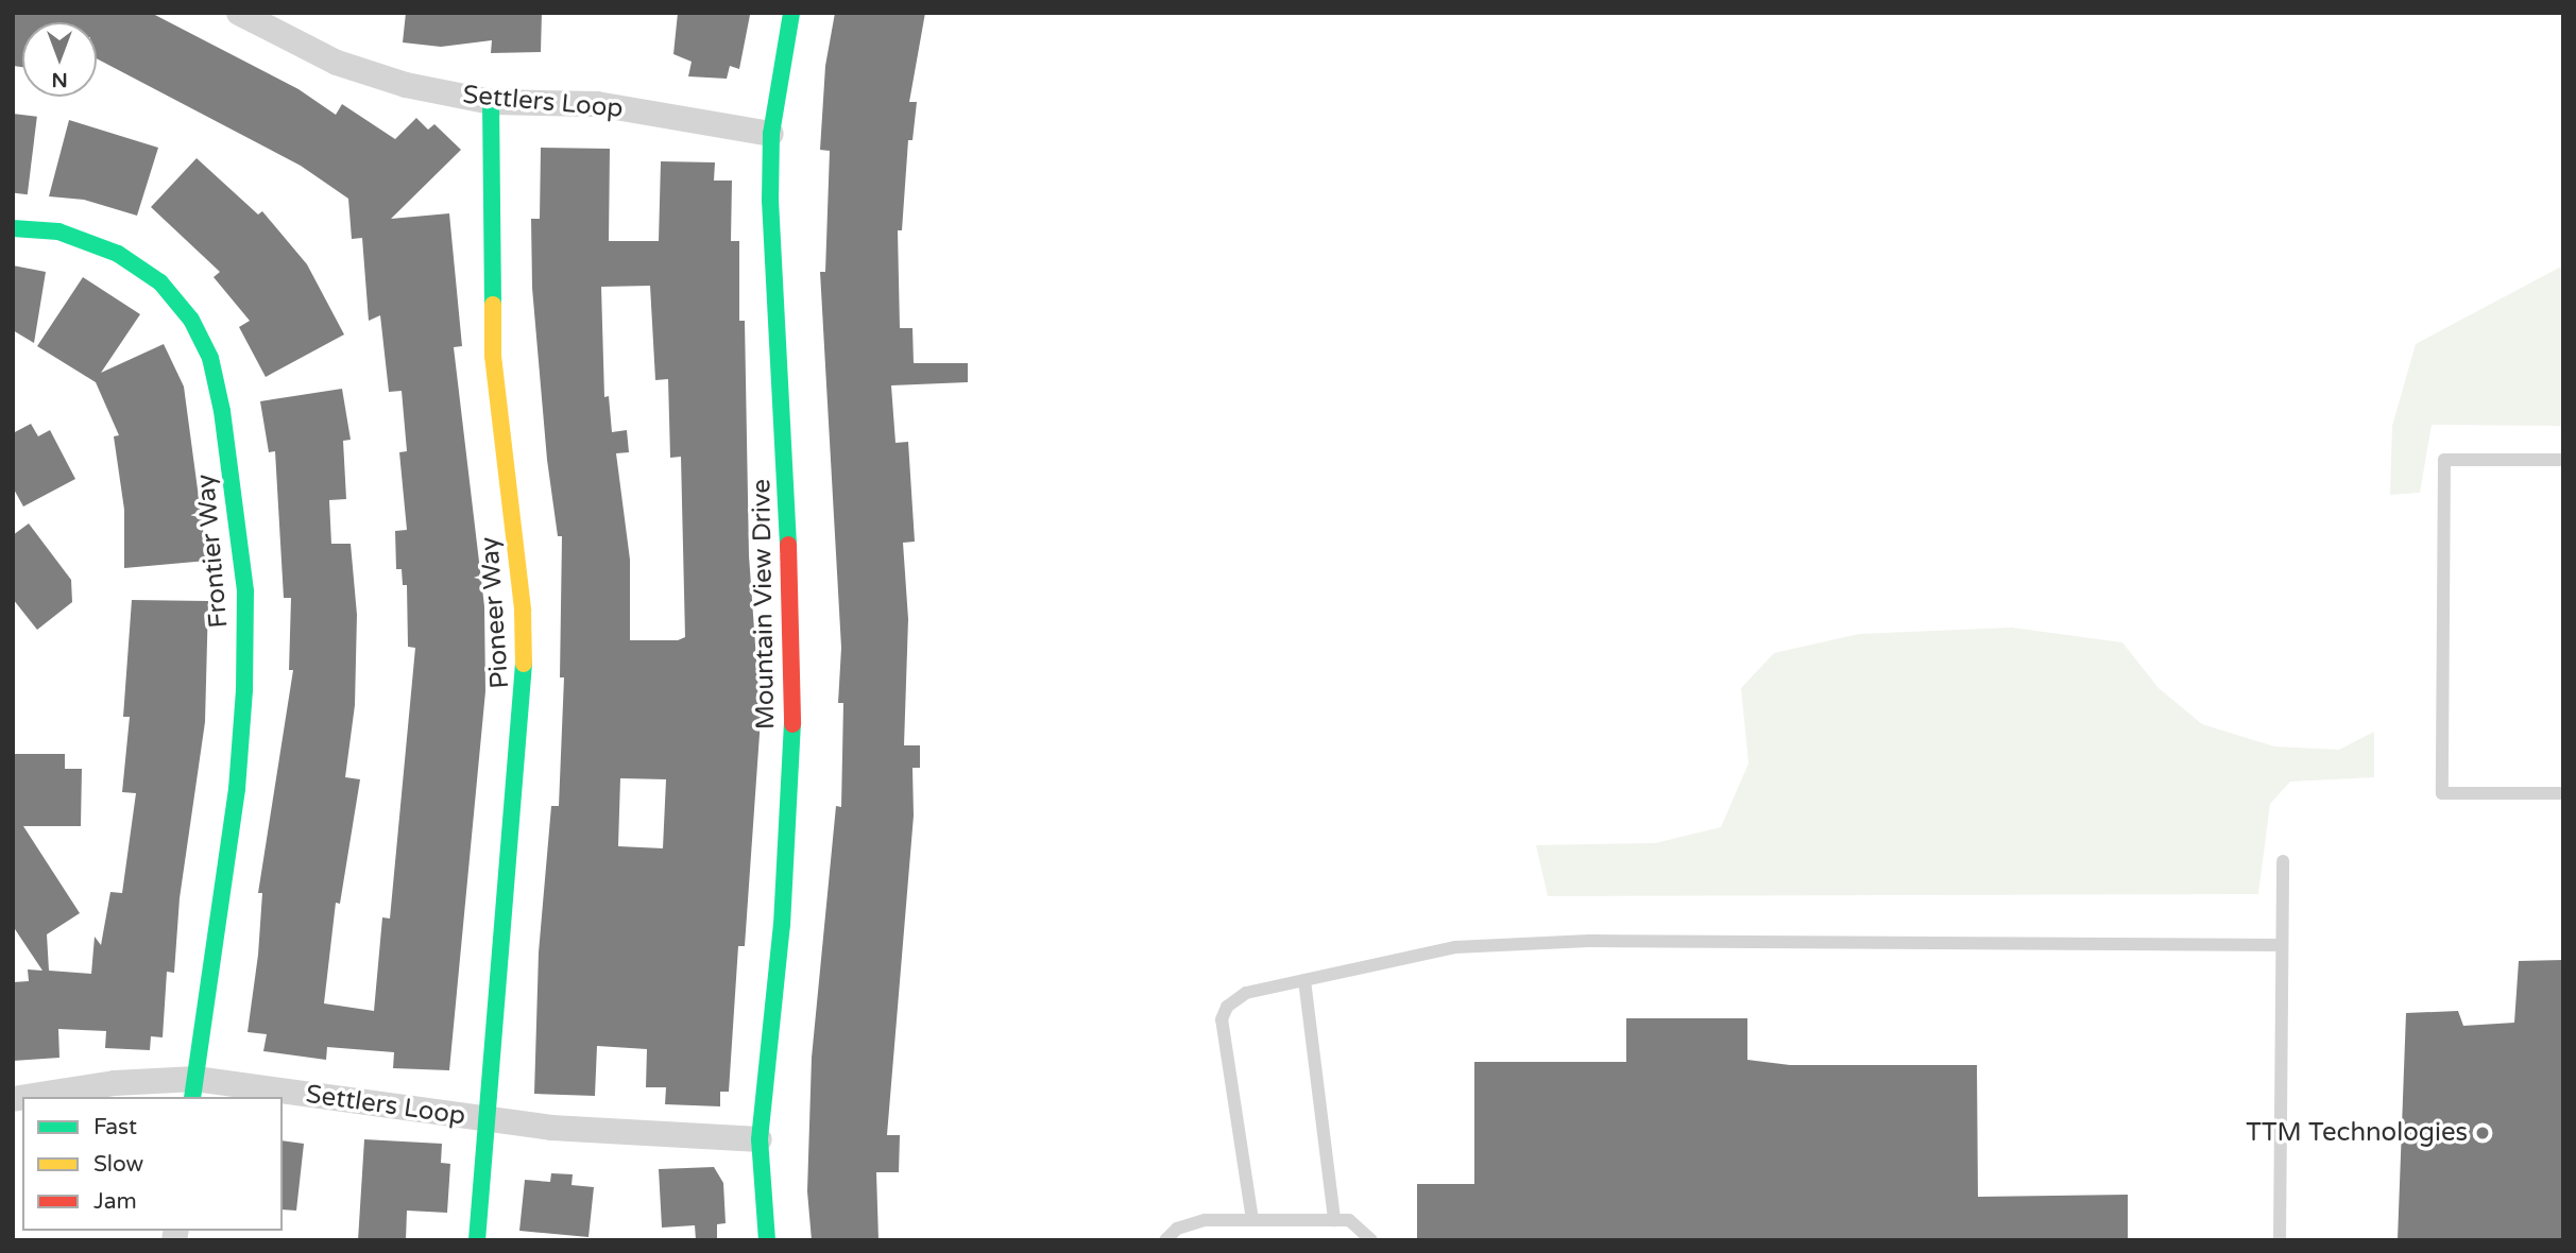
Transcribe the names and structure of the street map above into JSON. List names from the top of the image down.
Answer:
{
  "streets": {
    "street": [
      "Settlers Loop",
      "Frontier Way",
      "Mountain View Drive",
      "Pioneer Way"
    ]
  },
  "crossings": [
    ["Settlers Loop", "Frontier Way"],
    ["Settlers Loop", "Mountain View Drive"],
    ["Settlers Loop", "Pioneer Way"]
  ],
  "places": ["TTM Technologies"],
  "legend": ["Fast", "Slow", "Jam"],
  "north": "bottom"
}
